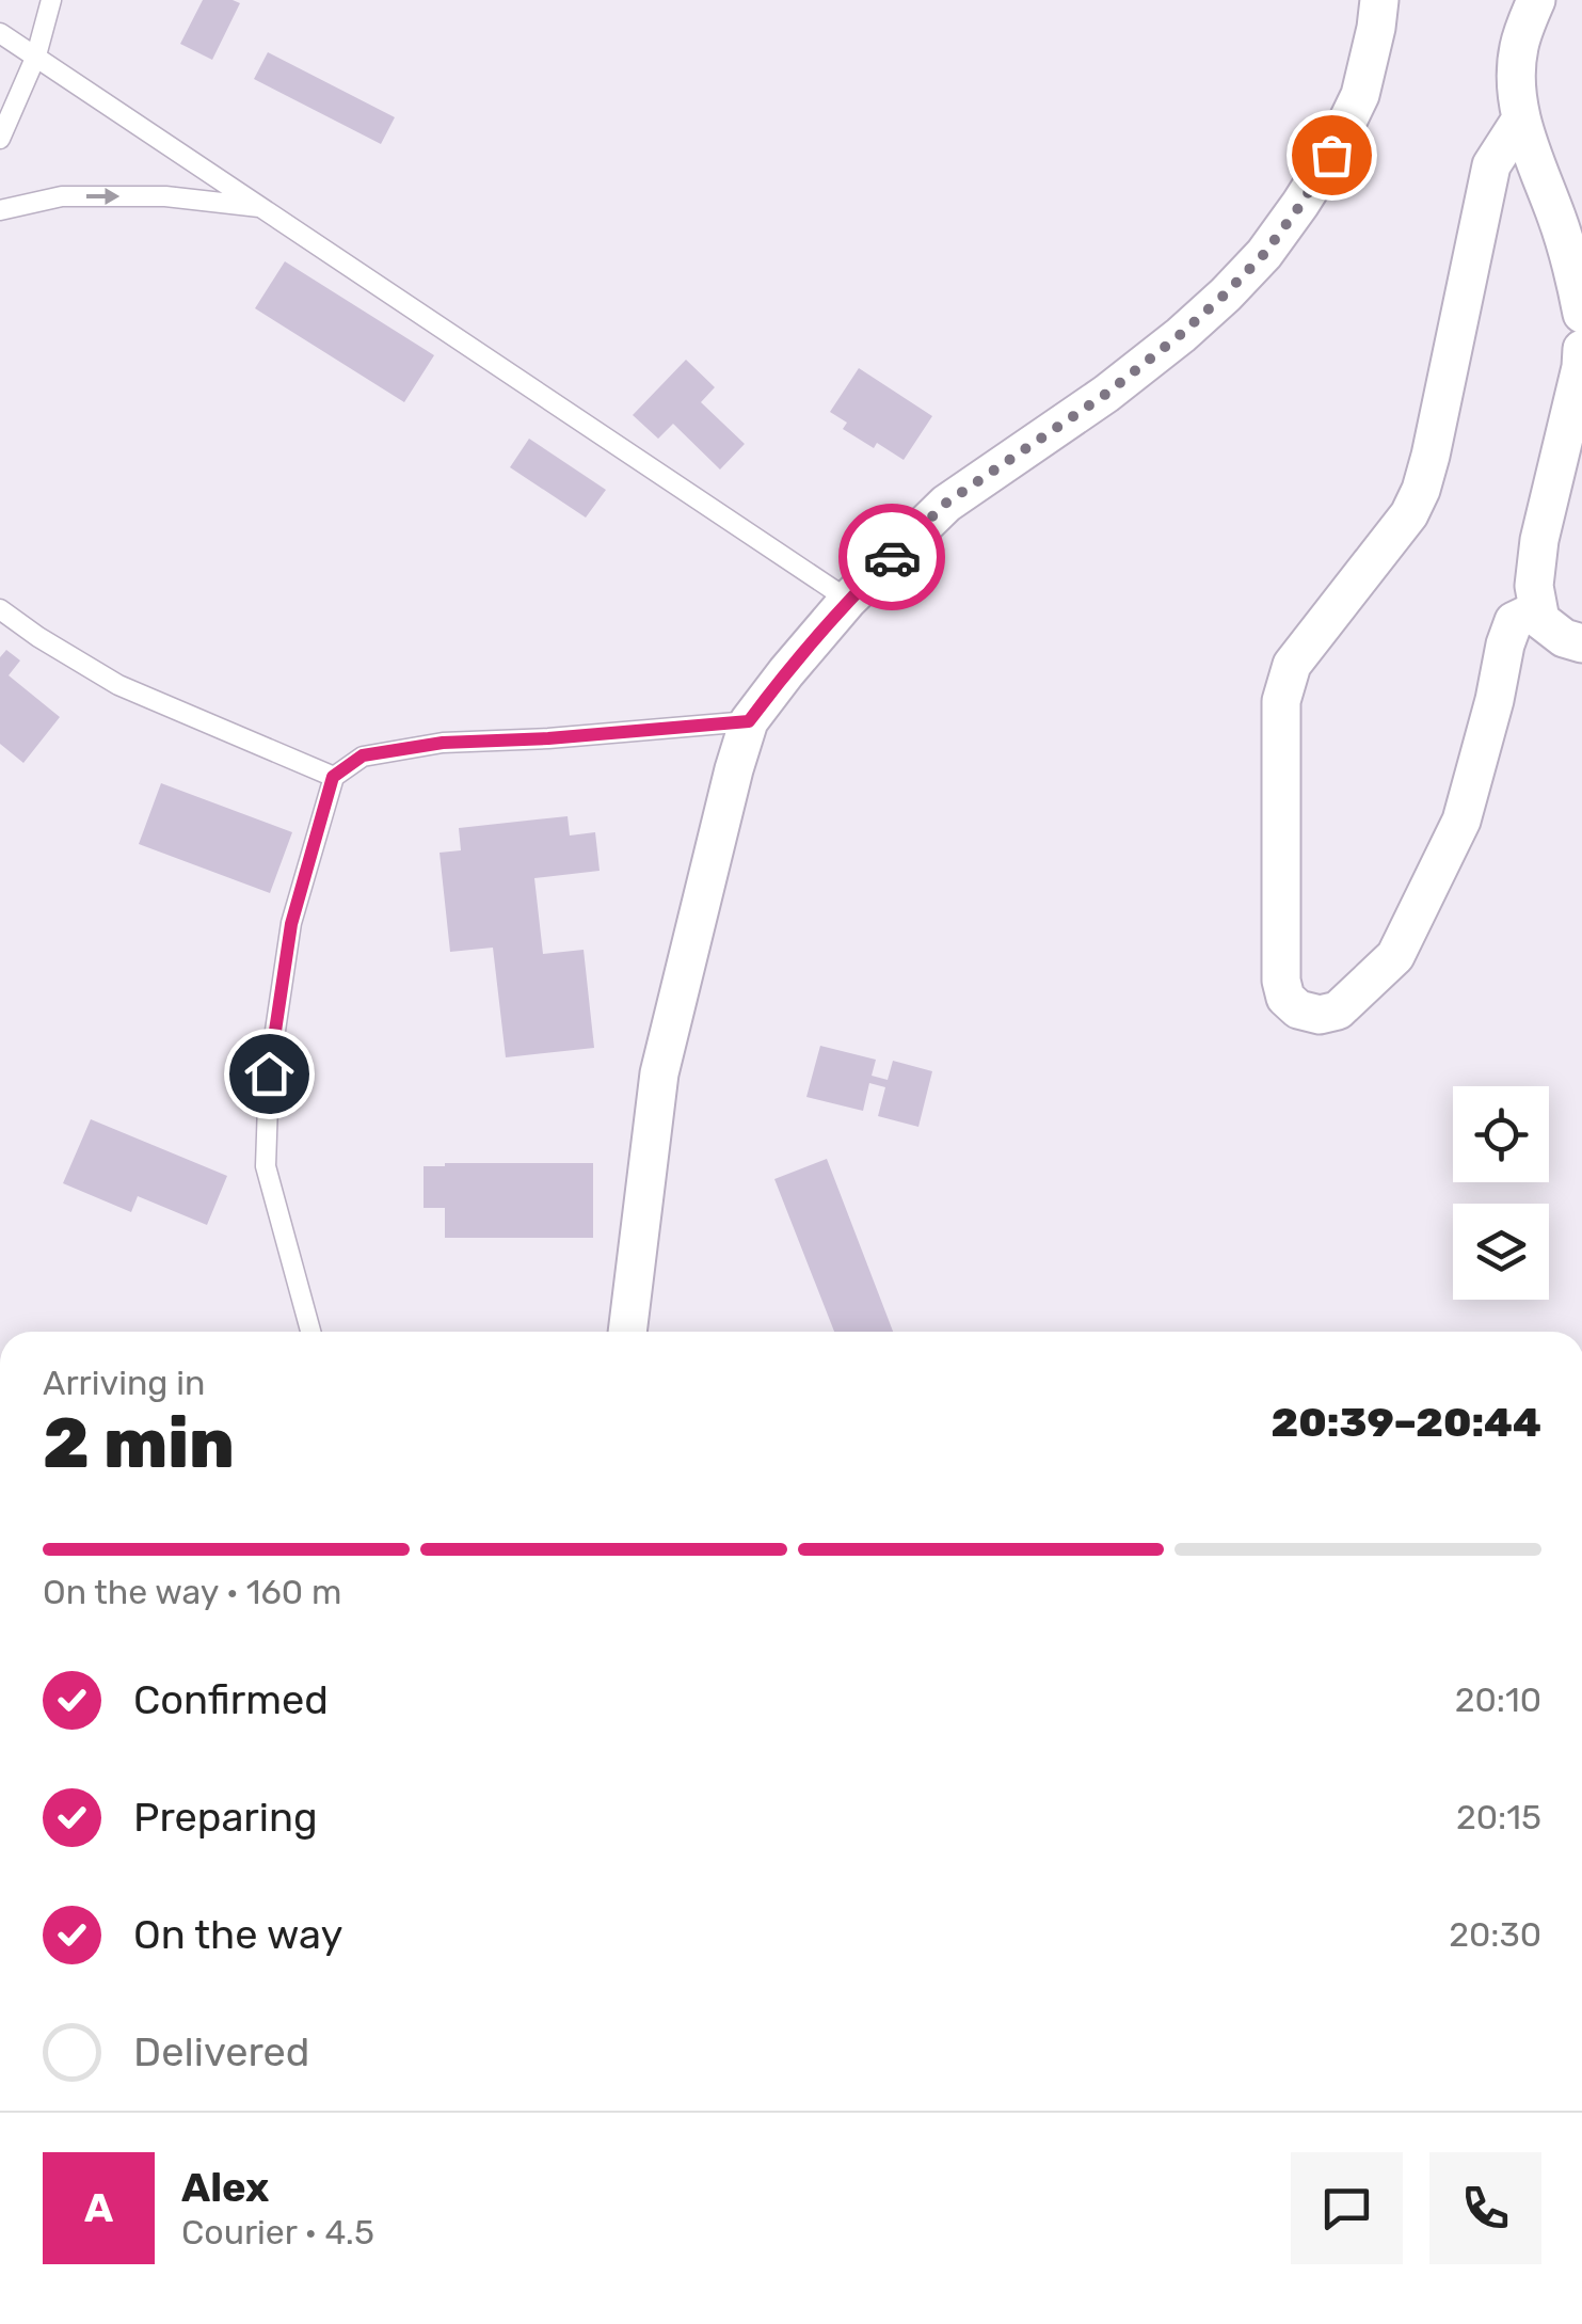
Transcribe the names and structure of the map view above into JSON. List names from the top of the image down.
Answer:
{
  "page": {
    "heading": ["2 min", "Arriving in", "20:39–20:44"],
    "panel": ["Alex", "Courier · 4.5"],
    "bar": "On the way · 160 m",
    "list": [
      ["Confirmed", "20:10"],
      ["Preparing", "20:15"],
      ["On the way", "20:30"],
      "Delivered"
    ],
    "round": "A"
  }
}
